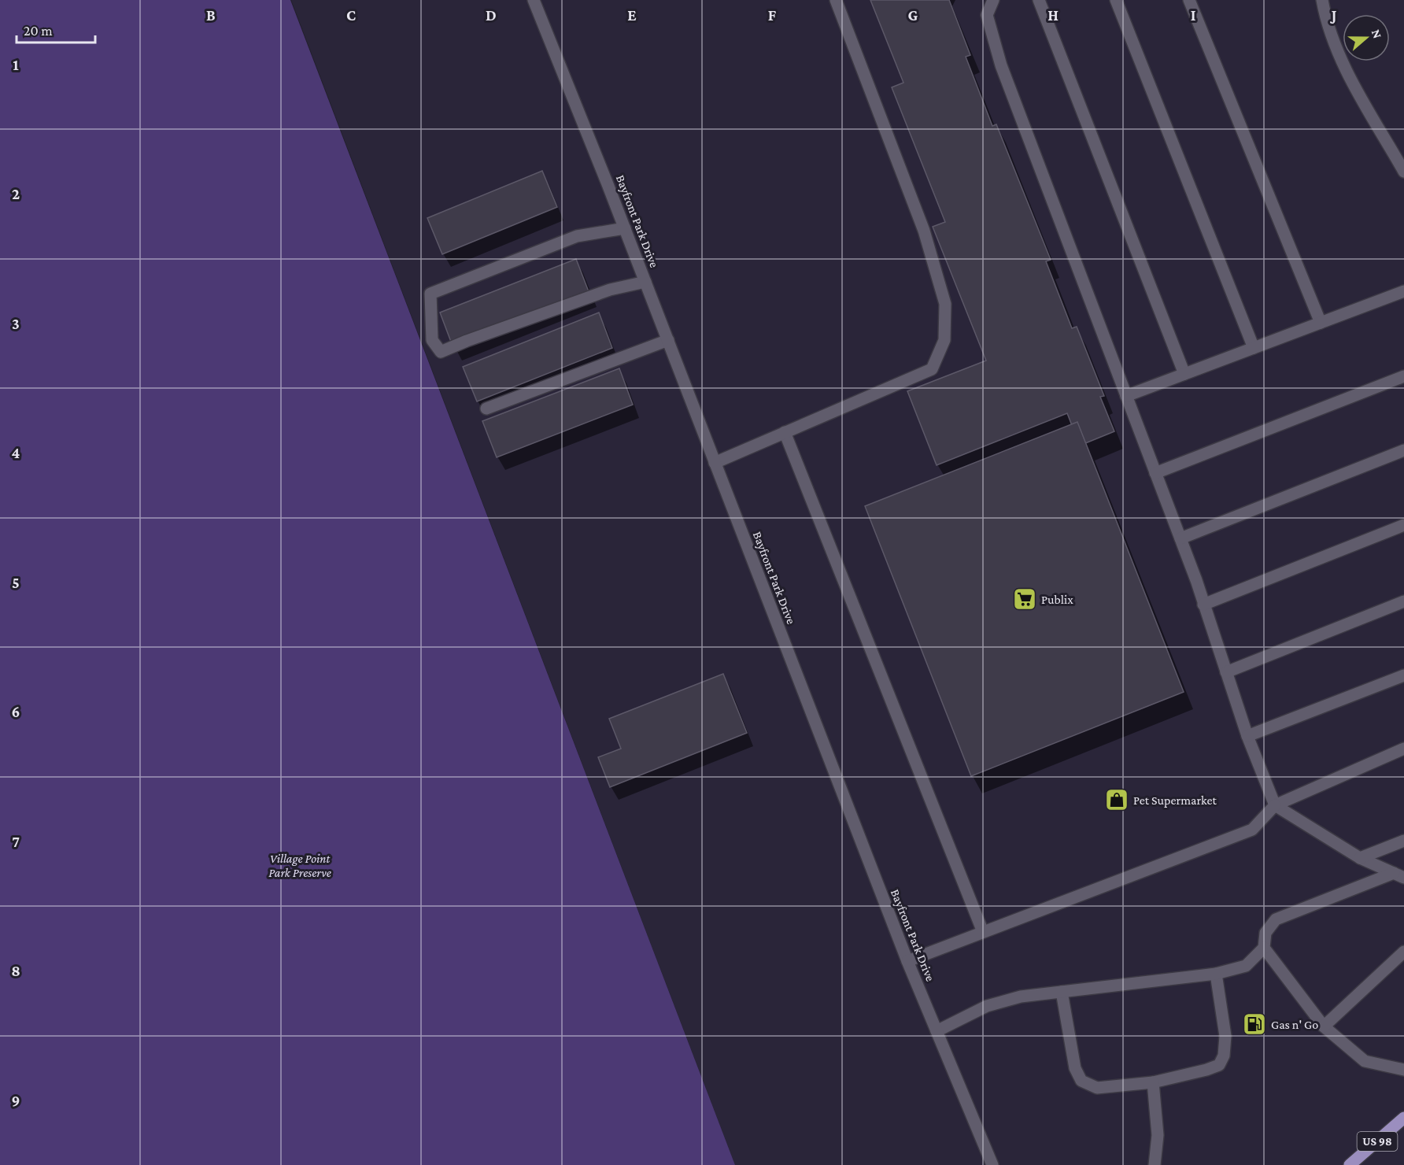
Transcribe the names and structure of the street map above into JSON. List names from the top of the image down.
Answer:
{
  "streets": {
    "main road": ["US 98"],
    "street": ["Bayfront Park Drive"]
  },
  "parks": ["Village Point Park Preserve"],
  "places": {
    "supermarket": ["Publix"],
    "shop": ["Pet Supermarket"],
    "fuel station": ["Gas n' Go"]
  },
  "scale_bar": "20 m",
  "north": "right",
  "grid": {
    "columns": [
      "B",
      "C",
      "D",
      "E",
      "F",
      "G",
      "H",
      "I",
      "J"
    ],
    "rows": [
      "1",
      "2",
      "3",
      "4",
      "5",
      "6",
      "7",
      "8",
      "9"
    ]
  }
}
